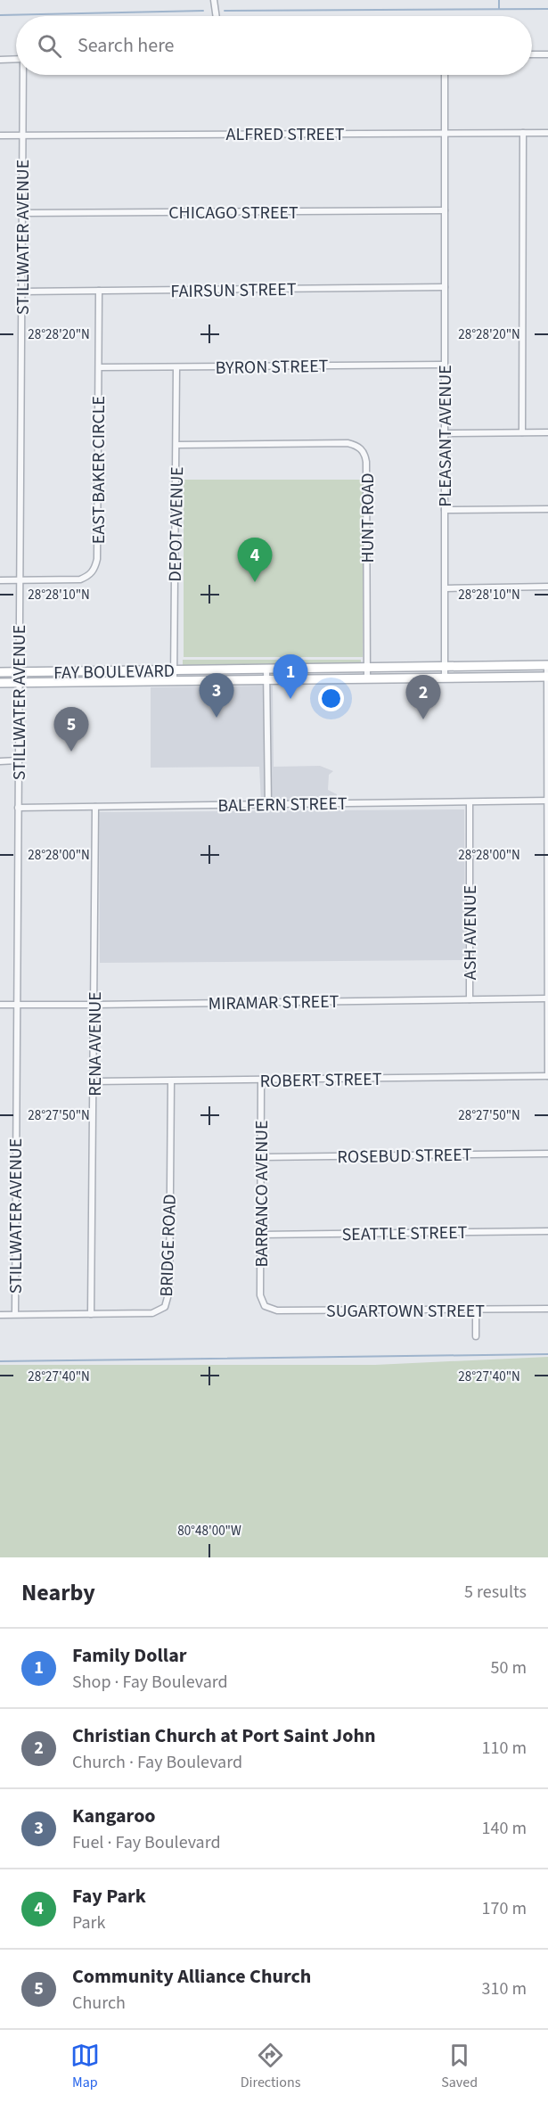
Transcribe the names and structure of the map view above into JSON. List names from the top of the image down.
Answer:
{
  "streets": {
    "main road": ["FAY BOULEVARD"],
    "street": [
      "ALFRED STREET",
      "CHICAGO STREET",
      "STILLWATER AVENUE",
      "FAIRSUN STREET",
      "BYRON STREET",
      "PLEASANT AVENUE",
      "EAST BAKER CIRCLE",
      "HUNT ROAD",
      "DEPOT AVENUE",
      "BALFERN STREET",
      "ASH AVENUE",
      "MIRAMAR STREET",
      "RENA AVENUE",
      "ROBERT STREET",
      "ROSEBUD STREET",
      "BARRANCO AVENUE",
      "SEATTLE STREET",
      "BRIDGE ROAD",
      "SUGARTOWN STREET"
    ]
  },
  "crossings": [
    ["ALFRED STREET", "STILLWATER AVENUE"],
    ["ALFRED STREET", "PLEASANT AVENUE"],
    ["CHICAGO STREET", "STILLWATER AVENUE"],
    ["CHICAGO STREET", "PLEASANT AVENUE"],
    ["STILLWATER AVENUE", "FAIRSUN STREET"],
    ["STILLWATER AVENUE", "EAST BAKER CIRCLE"],
    ["STILLWATER AVENUE", "FAY BOULEVARD"],
    ["STILLWATER AVENUE", "BALFERN STREET"],
    ["STILLWATER AVENUE", "MIRAMAR STREET"],
    ["STILLWATER AVENUE", "BRIDGE ROAD"],
    ["FAIRSUN STREET", "PLEASANT AVENUE"],
    ["FAIRSUN STREET", "EAST BAKER CIRCLE"],
    ["BYRON STREET", "PLEASANT AVENUE"],
    ["BYRON STREET", "EAST BAKER CIRCLE"],
    ["BYRON STREET", "DEPOT AVENUE"],
    ["PLEASANT AVENUE", "FAY BOULEVARD"],
    ["HUNT ROAD", "DEPOT AVENUE"],
    ["HUNT ROAD", "FAY BOULEVARD"],
    ["DEPOT AVENUE", "FAY BOULEVARD"],
    ["BALFERN STREET", "ASH AVENUE"],
    ["BALFERN STREET", "RENA AVENUE"],
    ["ASH AVENUE", "MIRAMAR STREET"],
    ["MIRAMAR STREET", "RENA AVENUE"],
    ["RENA AVENUE", "ROBERT STREET"],
    ["RENA AVENUE", "BRIDGE ROAD"],
    ["ROBERT STREET", "BARRANCO AVENUE"],
    ["ROBERT STREET", "BRIDGE ROAD"],
    ["ROSEBUD STREET", "BARRANCO AVENUE"],
    ["BARRANCO AVENUE", "SEATTLE STREET"],
    ["BARRANCO AVENUE", "SUGARTOWN STREET"]
  ],
  "page": {
    "search": "Search here",
    "pins": [
      "4",
      "1",
      "3",
      "2",
      "5"
    ],
    "heading": ["Nearby", "5 results"],
    "list": [
      {
        "mark": "1",
        "name": "Family Dollar",
        "note": "Shop · Fay Boulevard",
        "value": "50 m"
      },
      {
        "mark": "2",
        "name": "Christian Church at Port Saint John",
        "note": "Church · Fay Boulevard",
        "value": "110 m"
      },
      {
        "mark": "3",
        "name": "Kangaroo",
        "note": "Fuel · Fay Boulevard",
        "value": "140 m"
      },
      {
        "mark": "4",
        "name": "Fay Park",
        "note": "Park",
        "value": "170 m"
      },
      {
        "mark": "5",
        "name": "Community Alliance Church",
        "note": "Church",
        "value": "310 m"
      }
    ],
    "nav": ["Map", "Directions", "Saved"]
  },
  "coordinates": [
    "28°28'20\"N",
    "28°28'10\"N",
    "28°28'00\"N",
    "28°27'50\"N",
    "28°27'40\"N",
    "80°48'00\"W"
  ]
}
